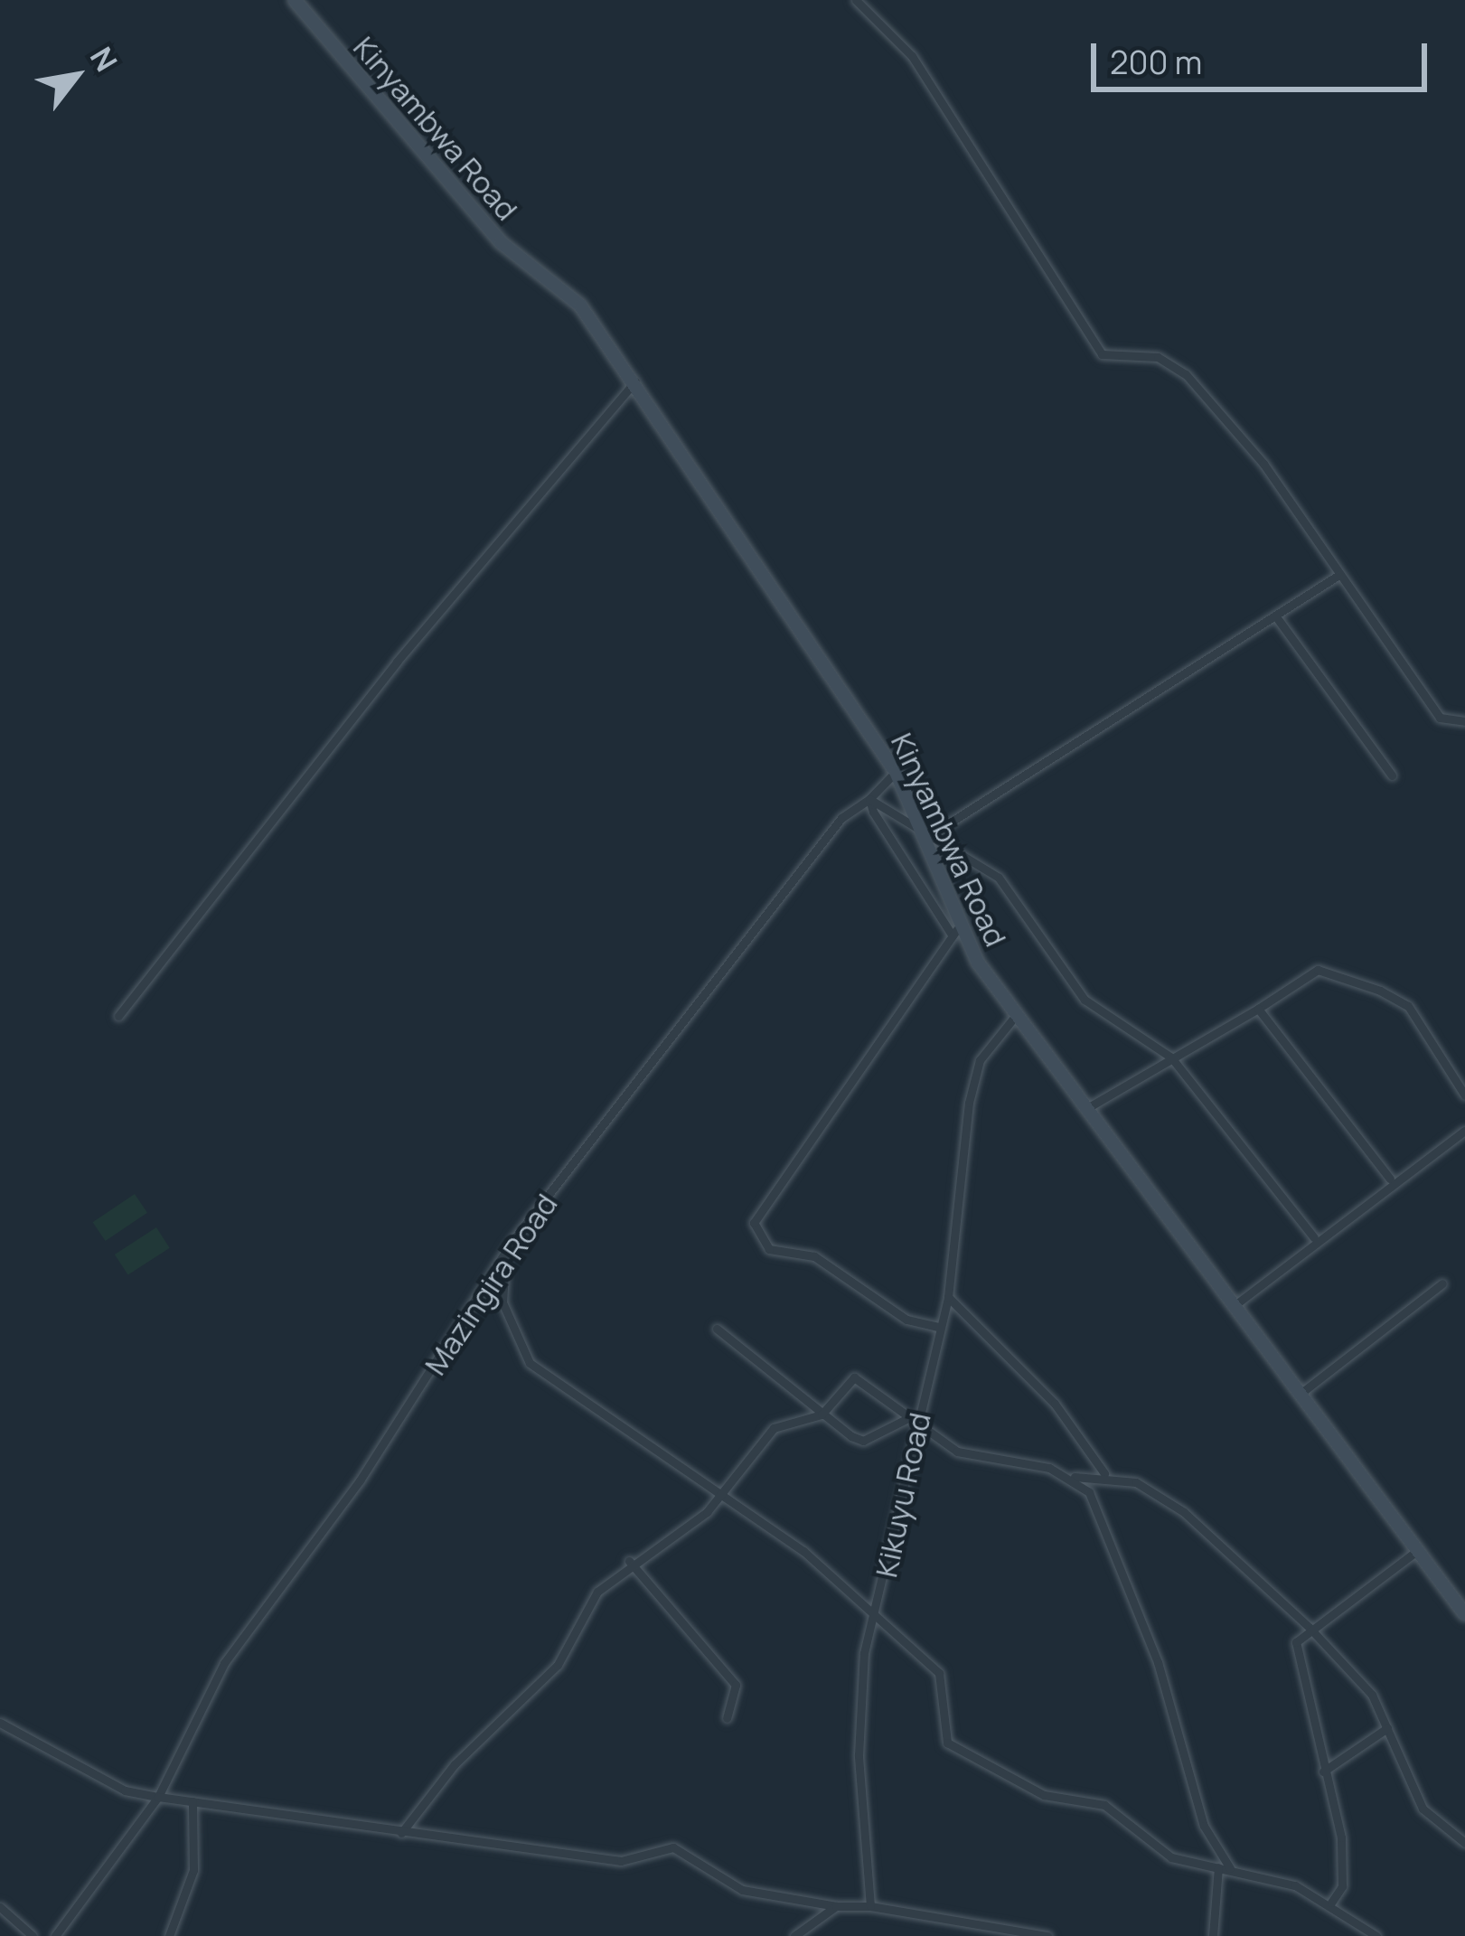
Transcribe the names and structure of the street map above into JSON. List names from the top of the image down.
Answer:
{
  "streets": {
    "street": ["Kinyambwa Road", "Mazingira Road", "Kikuyu Road"]
  },
  "crossings": [
    ["Kinyambwa Road", "Mazingira Road"],
    ["Kinyambwa Road", "Kikuyu Road"]
  ],
  "scale_bar": "200 m",
  "north": "top right"
}
